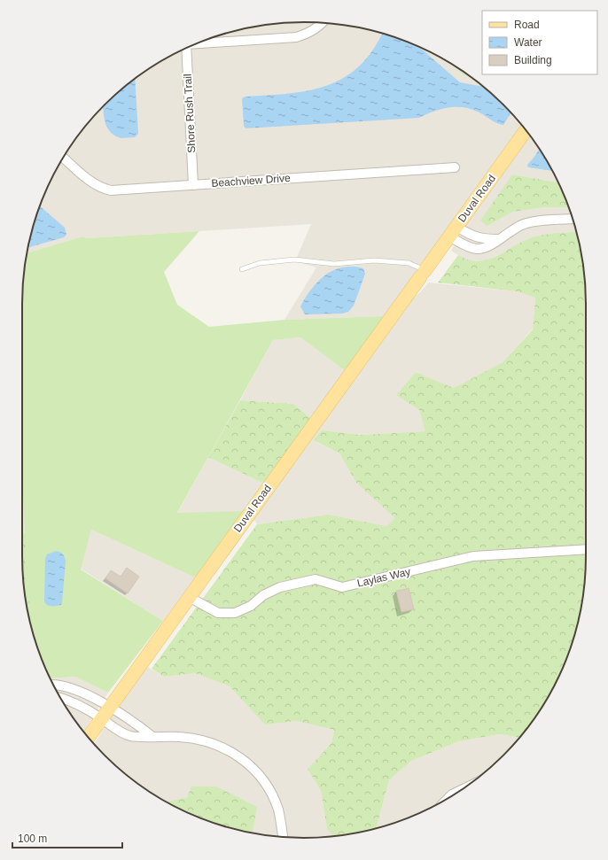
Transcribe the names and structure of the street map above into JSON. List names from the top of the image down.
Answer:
{
  "streets": {
    "main road": ["Duval Road"],
    "street": ["Shore Rush Trail", "Beachview Drive", "Laylas Way"]
  },
  "crossings": [
    ["Shore Rush Trail", "Beachview Drive"],
    ["Duval Road", "Laylas Way"]
  ],
  "legend": ["Road", "Water", "Building"],
  "scale_bar": "100 m"
}
